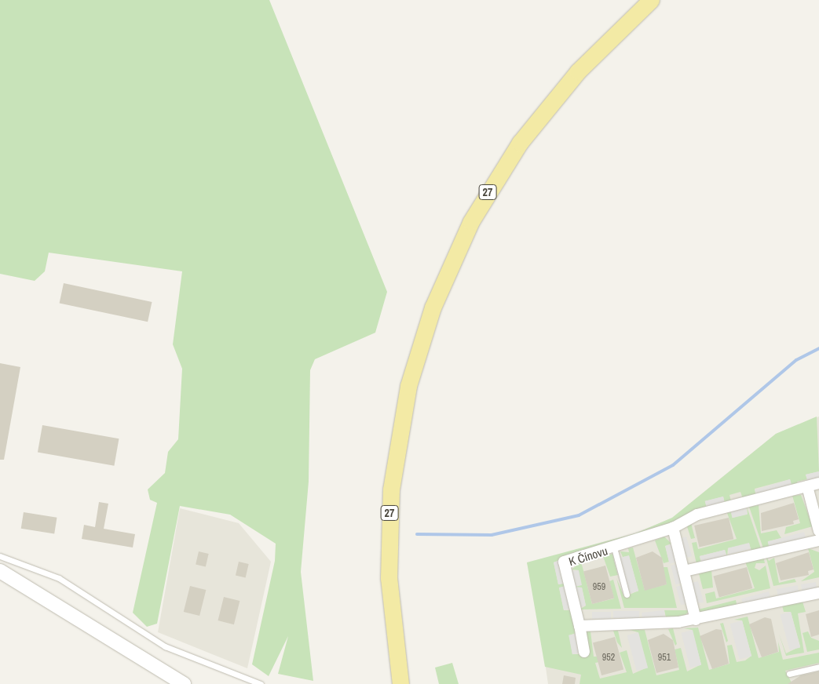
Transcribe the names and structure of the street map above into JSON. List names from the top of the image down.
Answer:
{
  "streets": {
    "main road": ["27"],
    "street": ["K Čínovu"]
  },
  "house_numbers": ["959", "952", "951"]
}
